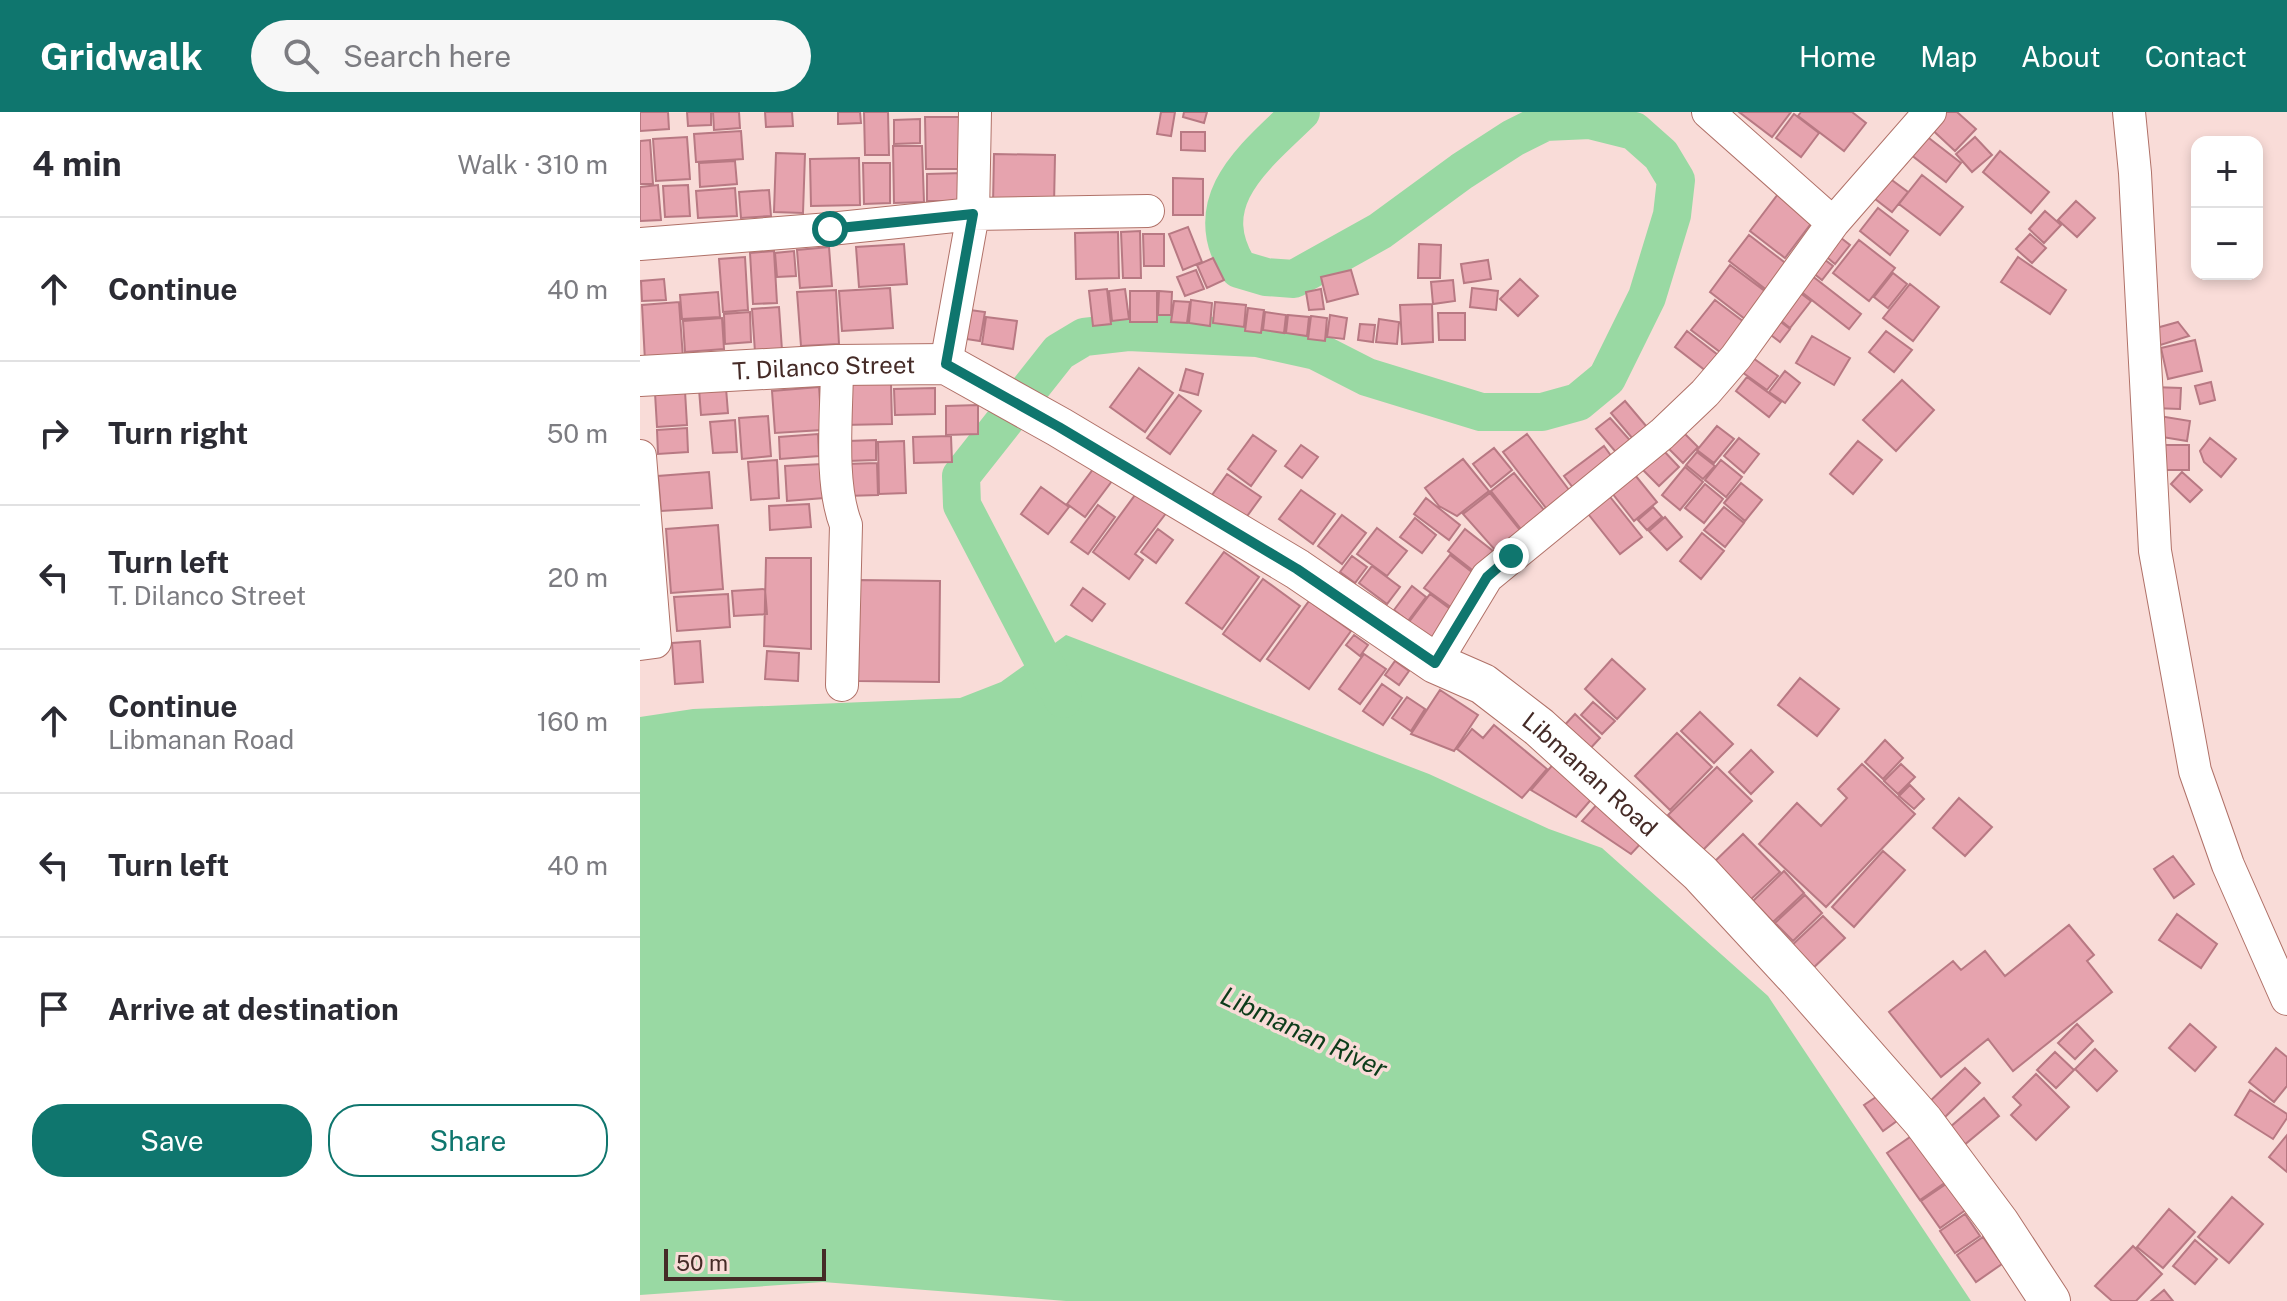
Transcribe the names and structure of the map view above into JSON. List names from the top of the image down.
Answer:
{
  "streets": {
    "main road": ["T. Dilanco Street", "Libmanan Road"]
  },
  "crossings": [
    ["T. Dilanco Street", "Libmanan Road"]
  ],
  "water": ["Libmanan River"],
  "scale_bar": "50 m",
  "page": {
    "header": "Gridwalk",
    "search": "Search here",
    "nav": [
      "Home",
      "Map",
      "About",
      "Contact"
    ],
    "heading": ["4 min", "Walk · 310 m"],
    "map_buttons": ["+", "−"],
    "list": [
      ["Continue", "40 m"],
      ["Turn right", "50 m"],
      ["Turn left", "T. Dilanco Street", "20 m"],
      ["Continue", "Libmanan Road", "160 m"],
      ["Turn left", "40 m"],
      "Arrive at destination"
    ],
    "buttons": ["Save", "Share"],
    "scale": "50 m"
  }
}
